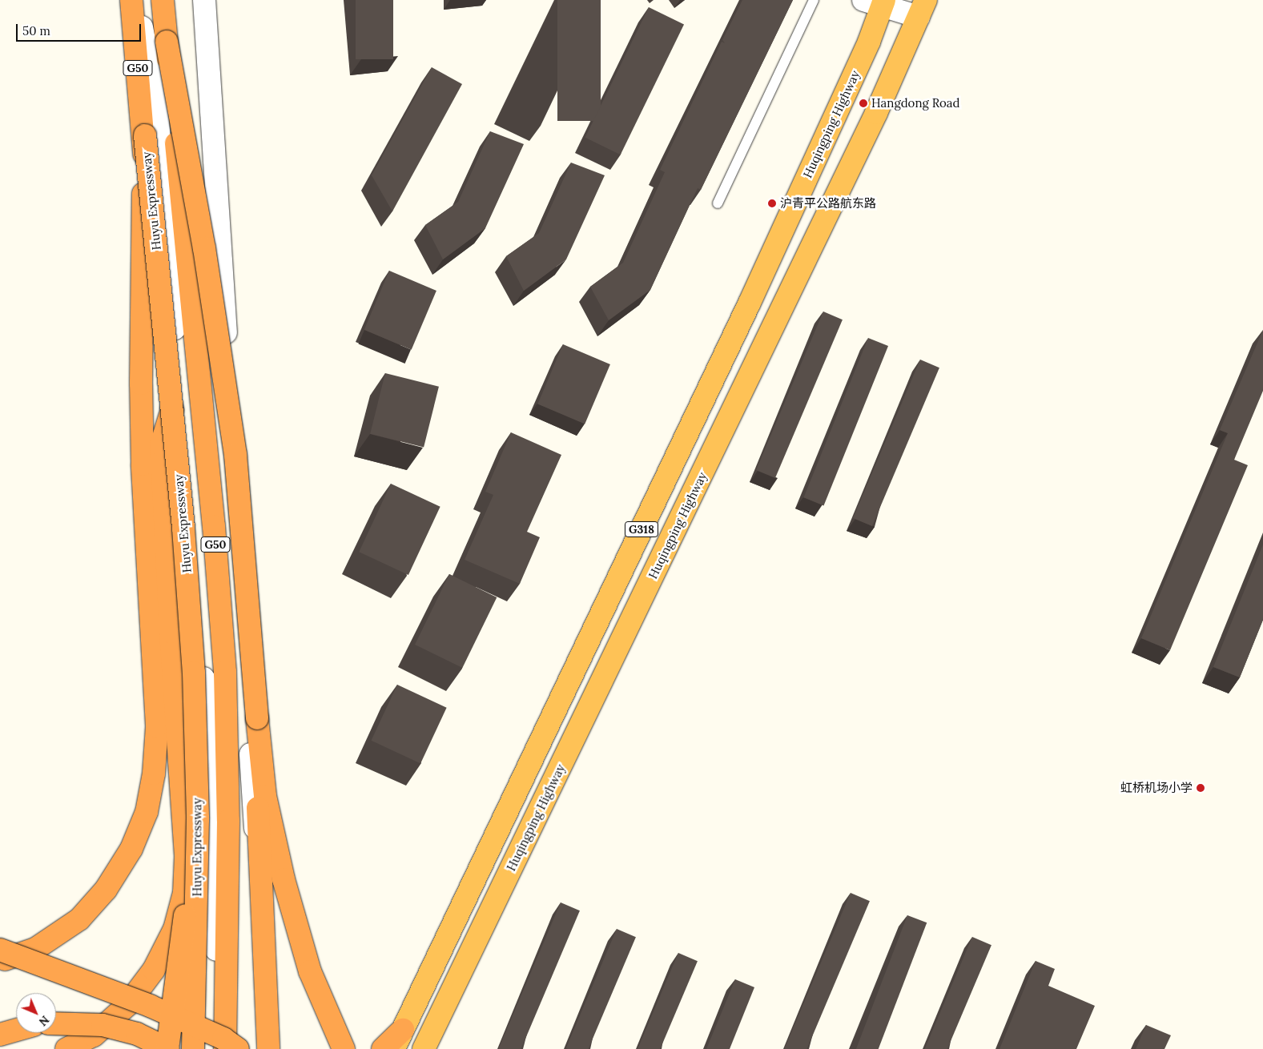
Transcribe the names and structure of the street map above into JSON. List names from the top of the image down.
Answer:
{
  "streets": {
    "highway": [
      "G50",
      "Huqingping Highway",
      "Huyu Expressway",
      "G318"
    ]
  },
  "places": ["Hangdong Road", "沪青平公路航东路", "虹桥机场小学"],
  "scale_bar": "50 m",
  "north": "bottom right"
}
